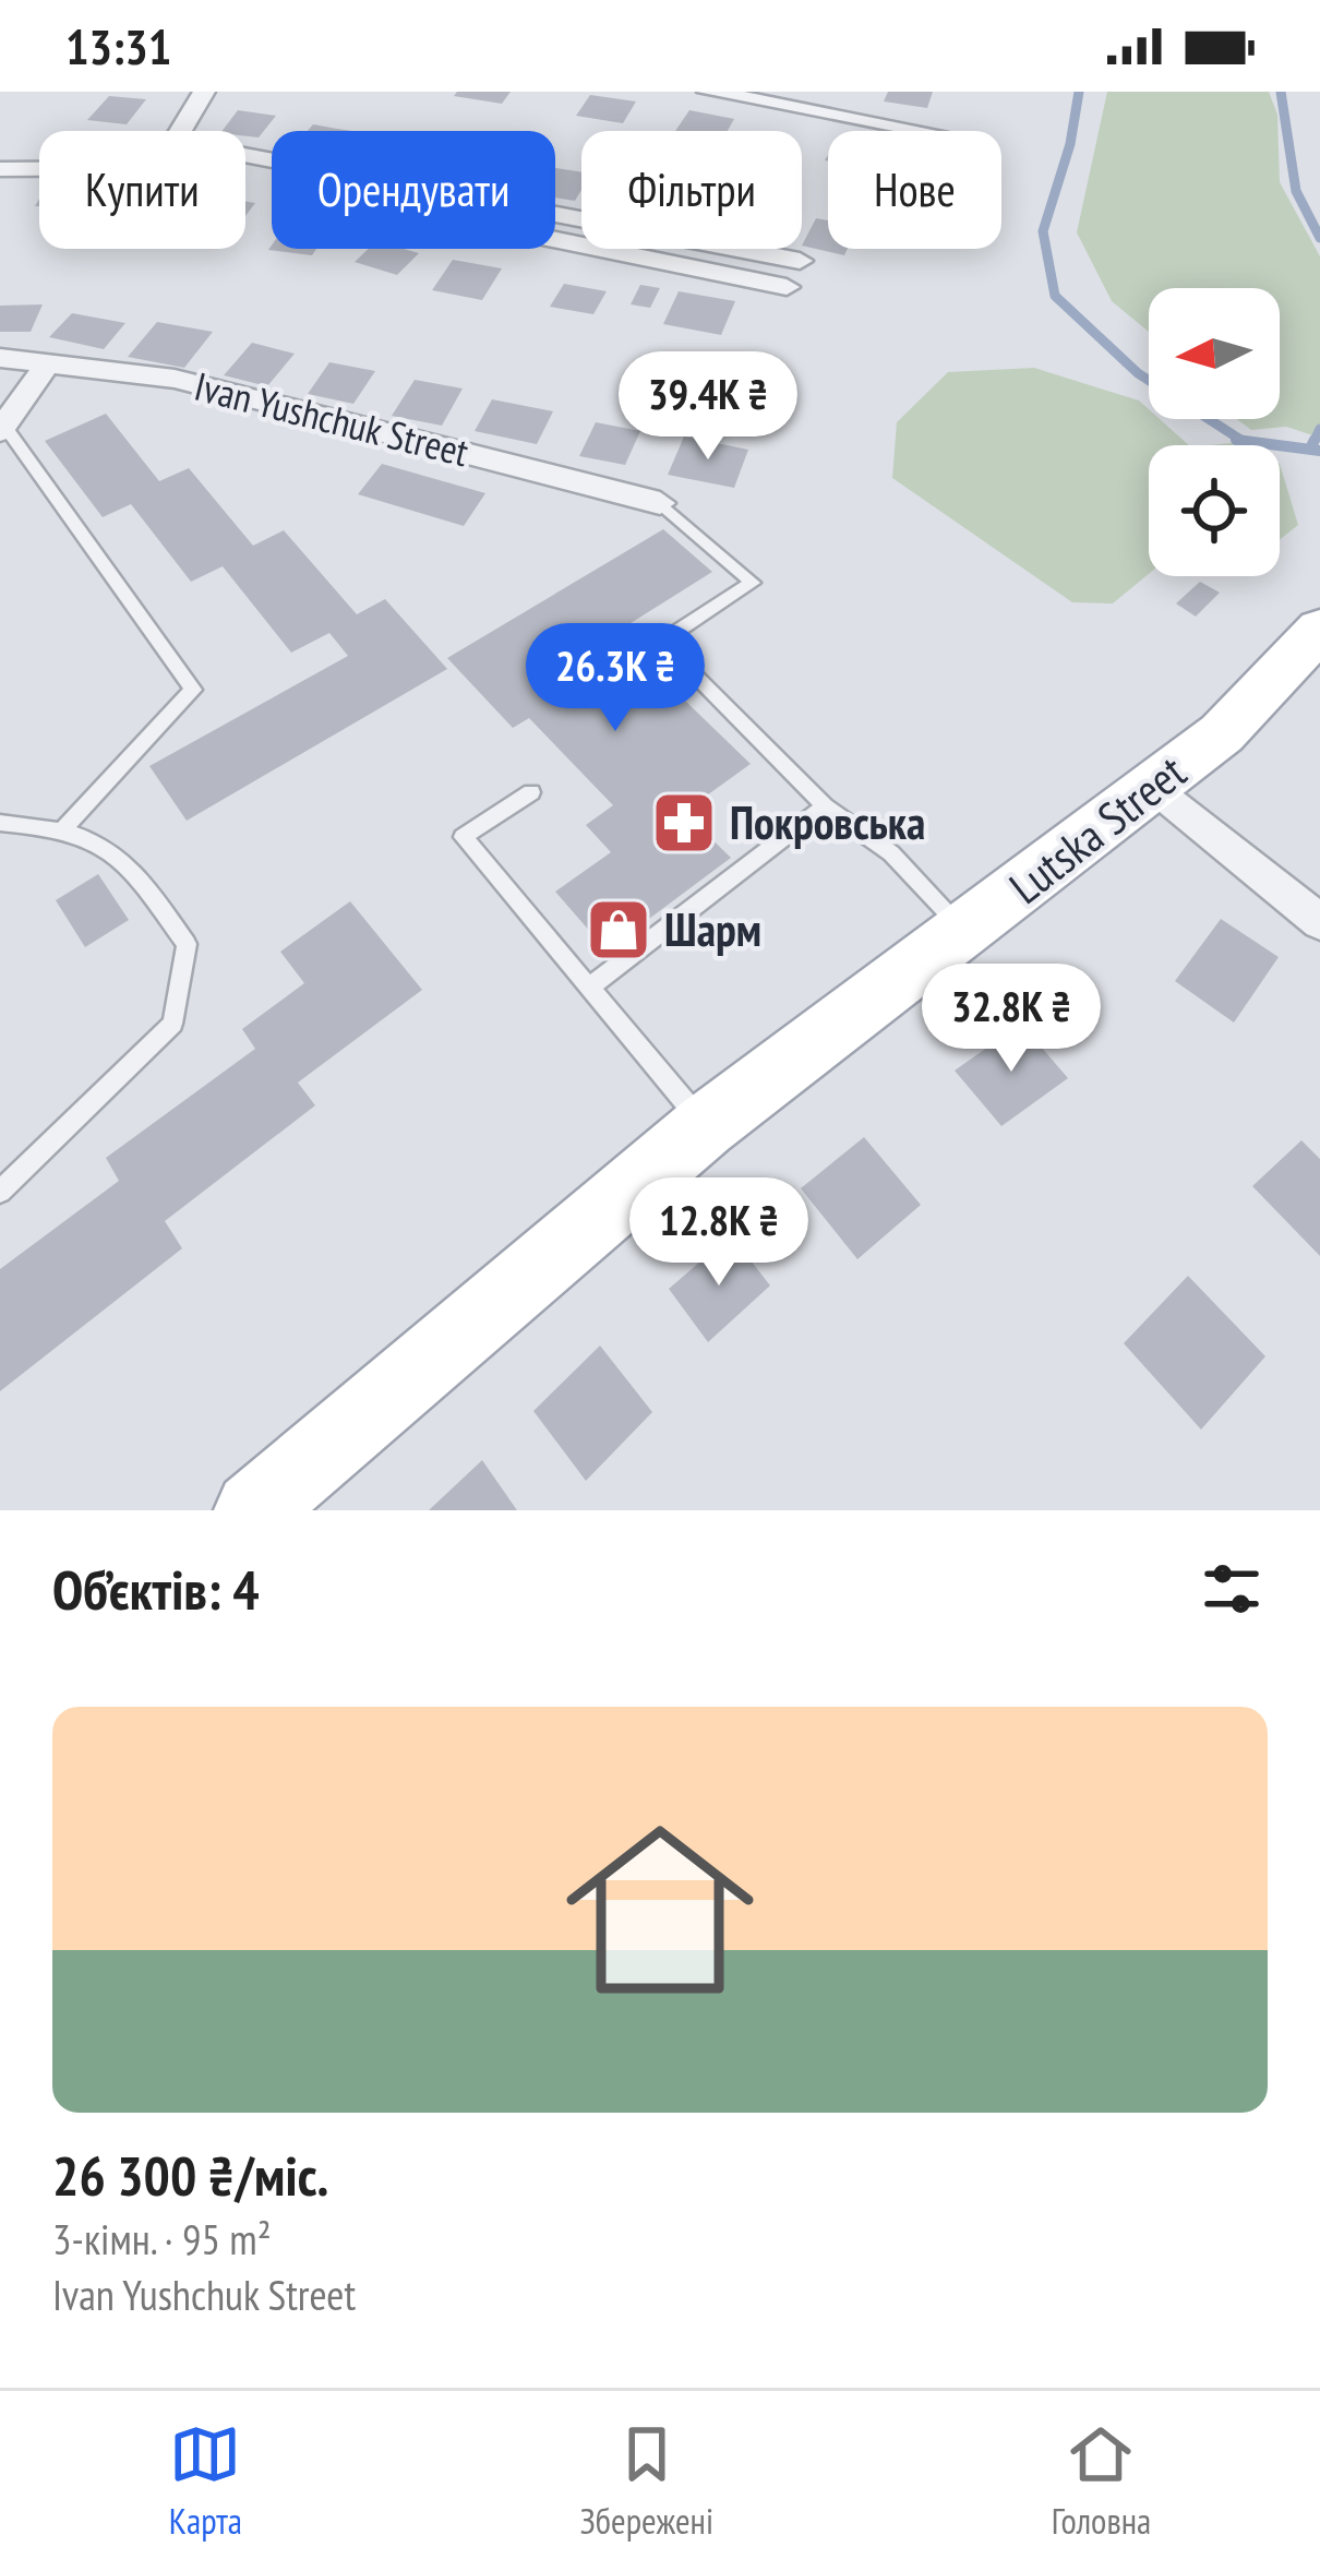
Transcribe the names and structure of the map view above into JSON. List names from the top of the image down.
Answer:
{
  "streets": {
    "main road": ["Lutska Street"],
    "street": ["Ivan Yushchuk Street"]
  },
  "places": {
    "pharmacy": ["Покровська"],
    "shop": ["Шарм"]
  },
  "north": "left",
  "page": {
    "status": "13:31",
    "chip": [
      "Купити",
      "Орендувати",
      "Фільтри",
      "Нове"
    ],
    "price": [
      "39.4K ₴",
      "26.3K ₴",
      "32.8K ₴",
      "12.8K ₴"
    ],
    "heading": "Об’єктів: 4",
    "list": [
      {
        "name": "26 300 ₴/міс.",
        "note": "3-кімн. · 95 m² · Ivan Yushchuk Street"
      }
    ],
    "tabs": ["Карта", "Збережені", "Головна"]
  }
}
